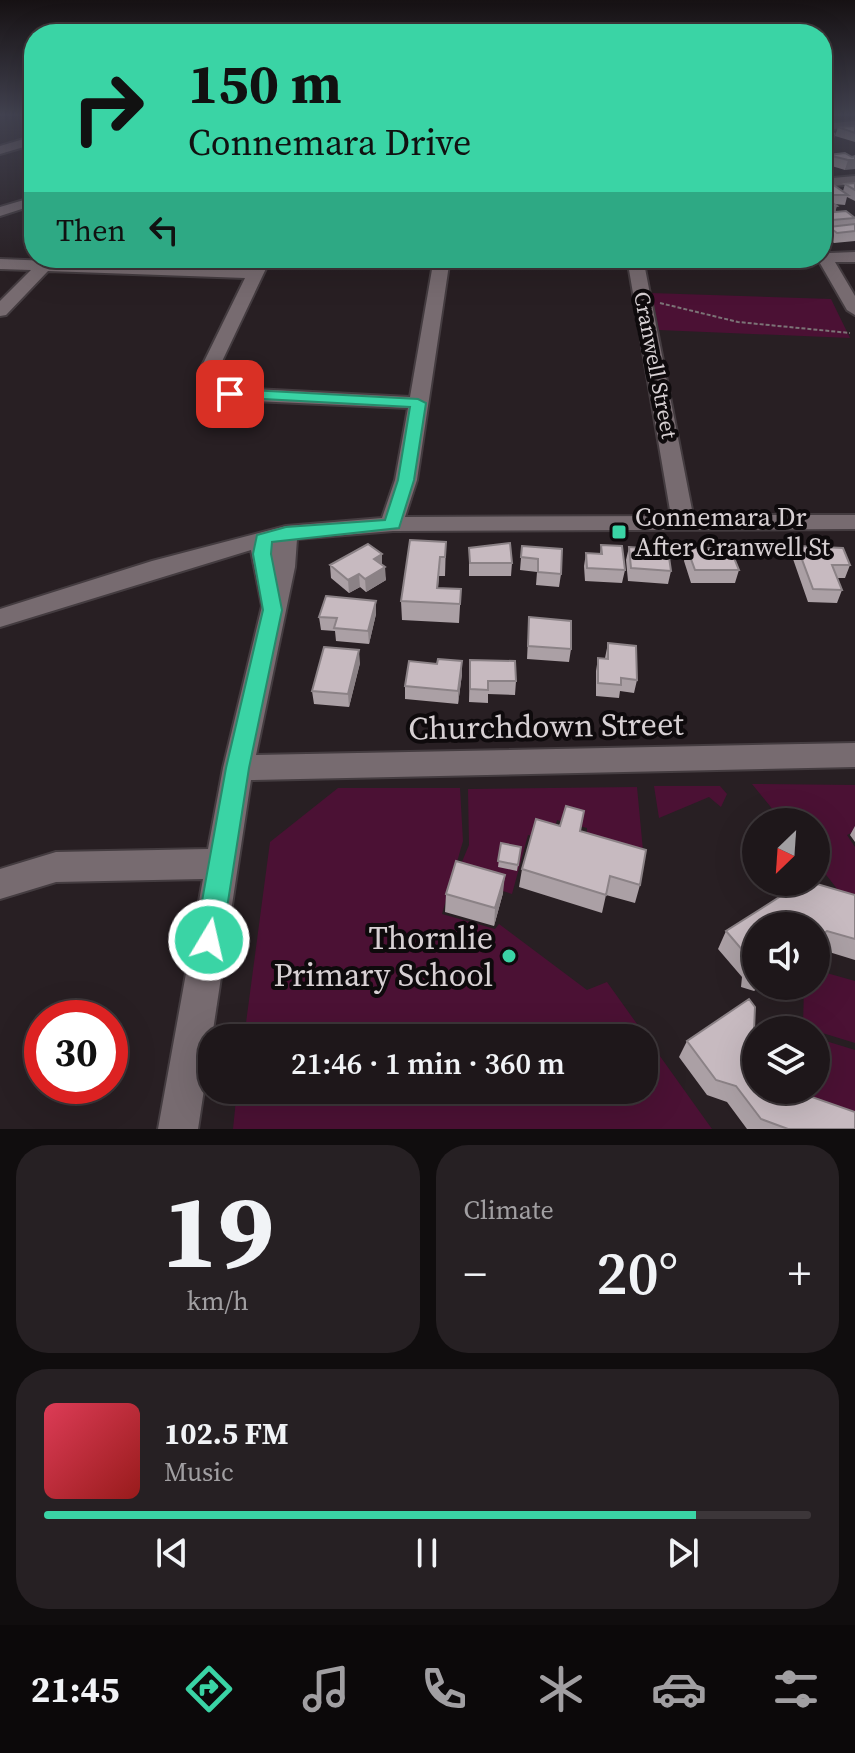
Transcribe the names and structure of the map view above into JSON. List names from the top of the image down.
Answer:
{
  "streets": {
    "street": ["Cranwell Street", "Churchdown Street"]
  },
  "places": {
    "transit": ["Connemara Dr After Cranwell St"],
    "other": ["Thornlie Primary School"]
  },
  "north": "bottom left",
  "page": {
    "turn": ["150 m", "Connemara Drive"],
    "then": "Then",
    "limit": "30",
    "trip": "21:46 · 1 min · 360 m",
    "tile": [
      ["19", "km/h"],
      "Climate"
    ],
    "heat": ["−", "20°", "+"],
    "song": ["102.5 FM", "Music"],
    "tabs": "21:45"
  }
}
